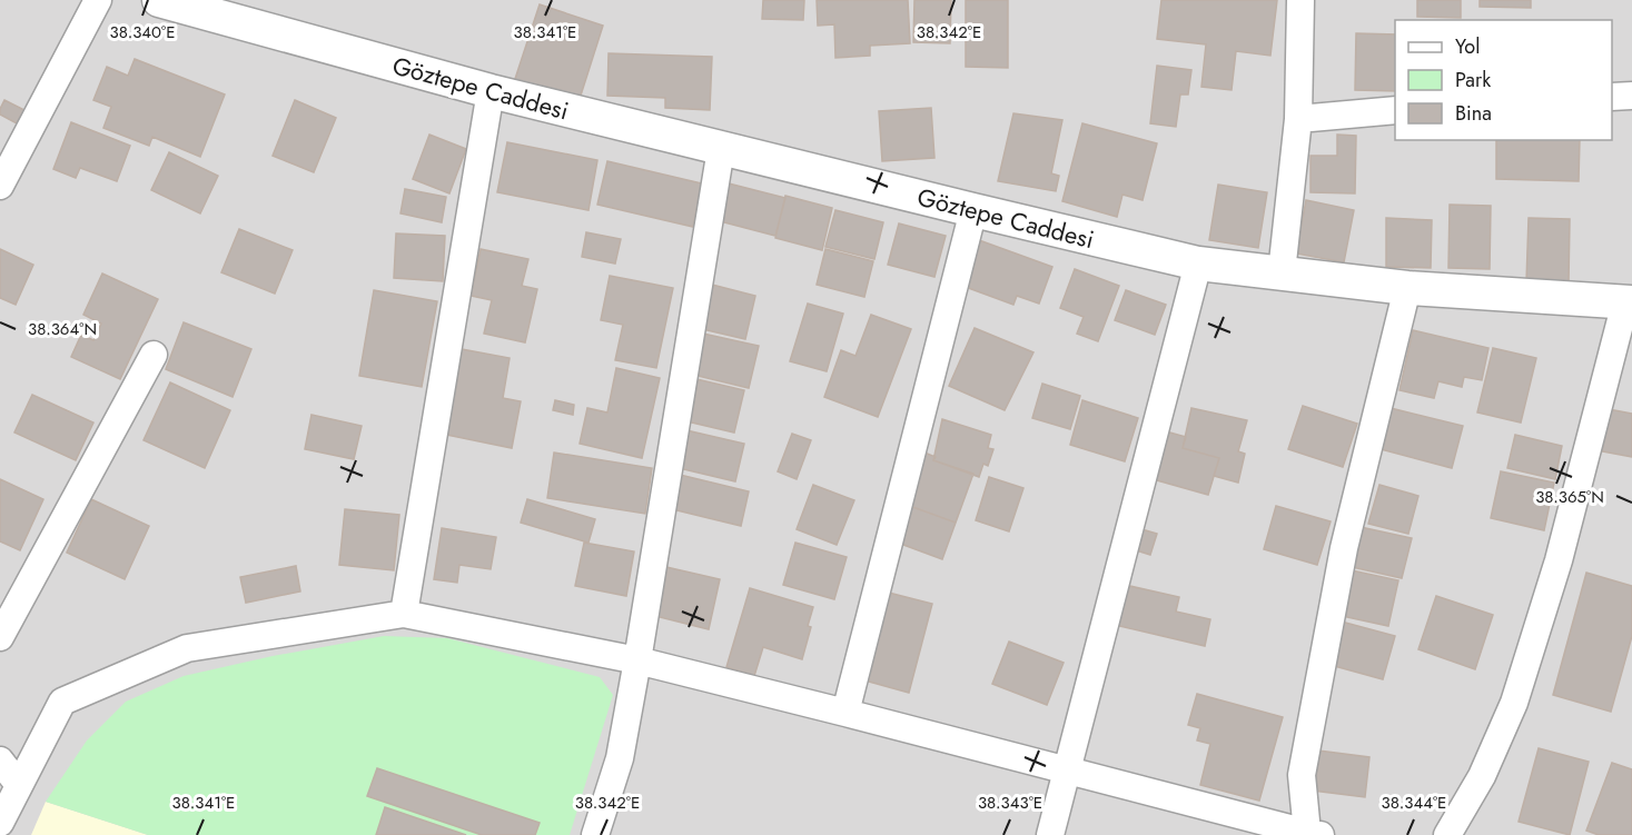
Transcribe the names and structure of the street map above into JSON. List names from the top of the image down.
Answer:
{
  "streets": {
    "street": ["Göztepe Caddesi"]
  },
  "legend": ["Yol", "Park", "Bina"],
  "coordinates": [
    "38.340°E",
    "38.341°E",
    "38.342°E",
    "38.364°N",
    "38.365°N",
    "38.343°E",
    "38.344°E"
  ]
}
